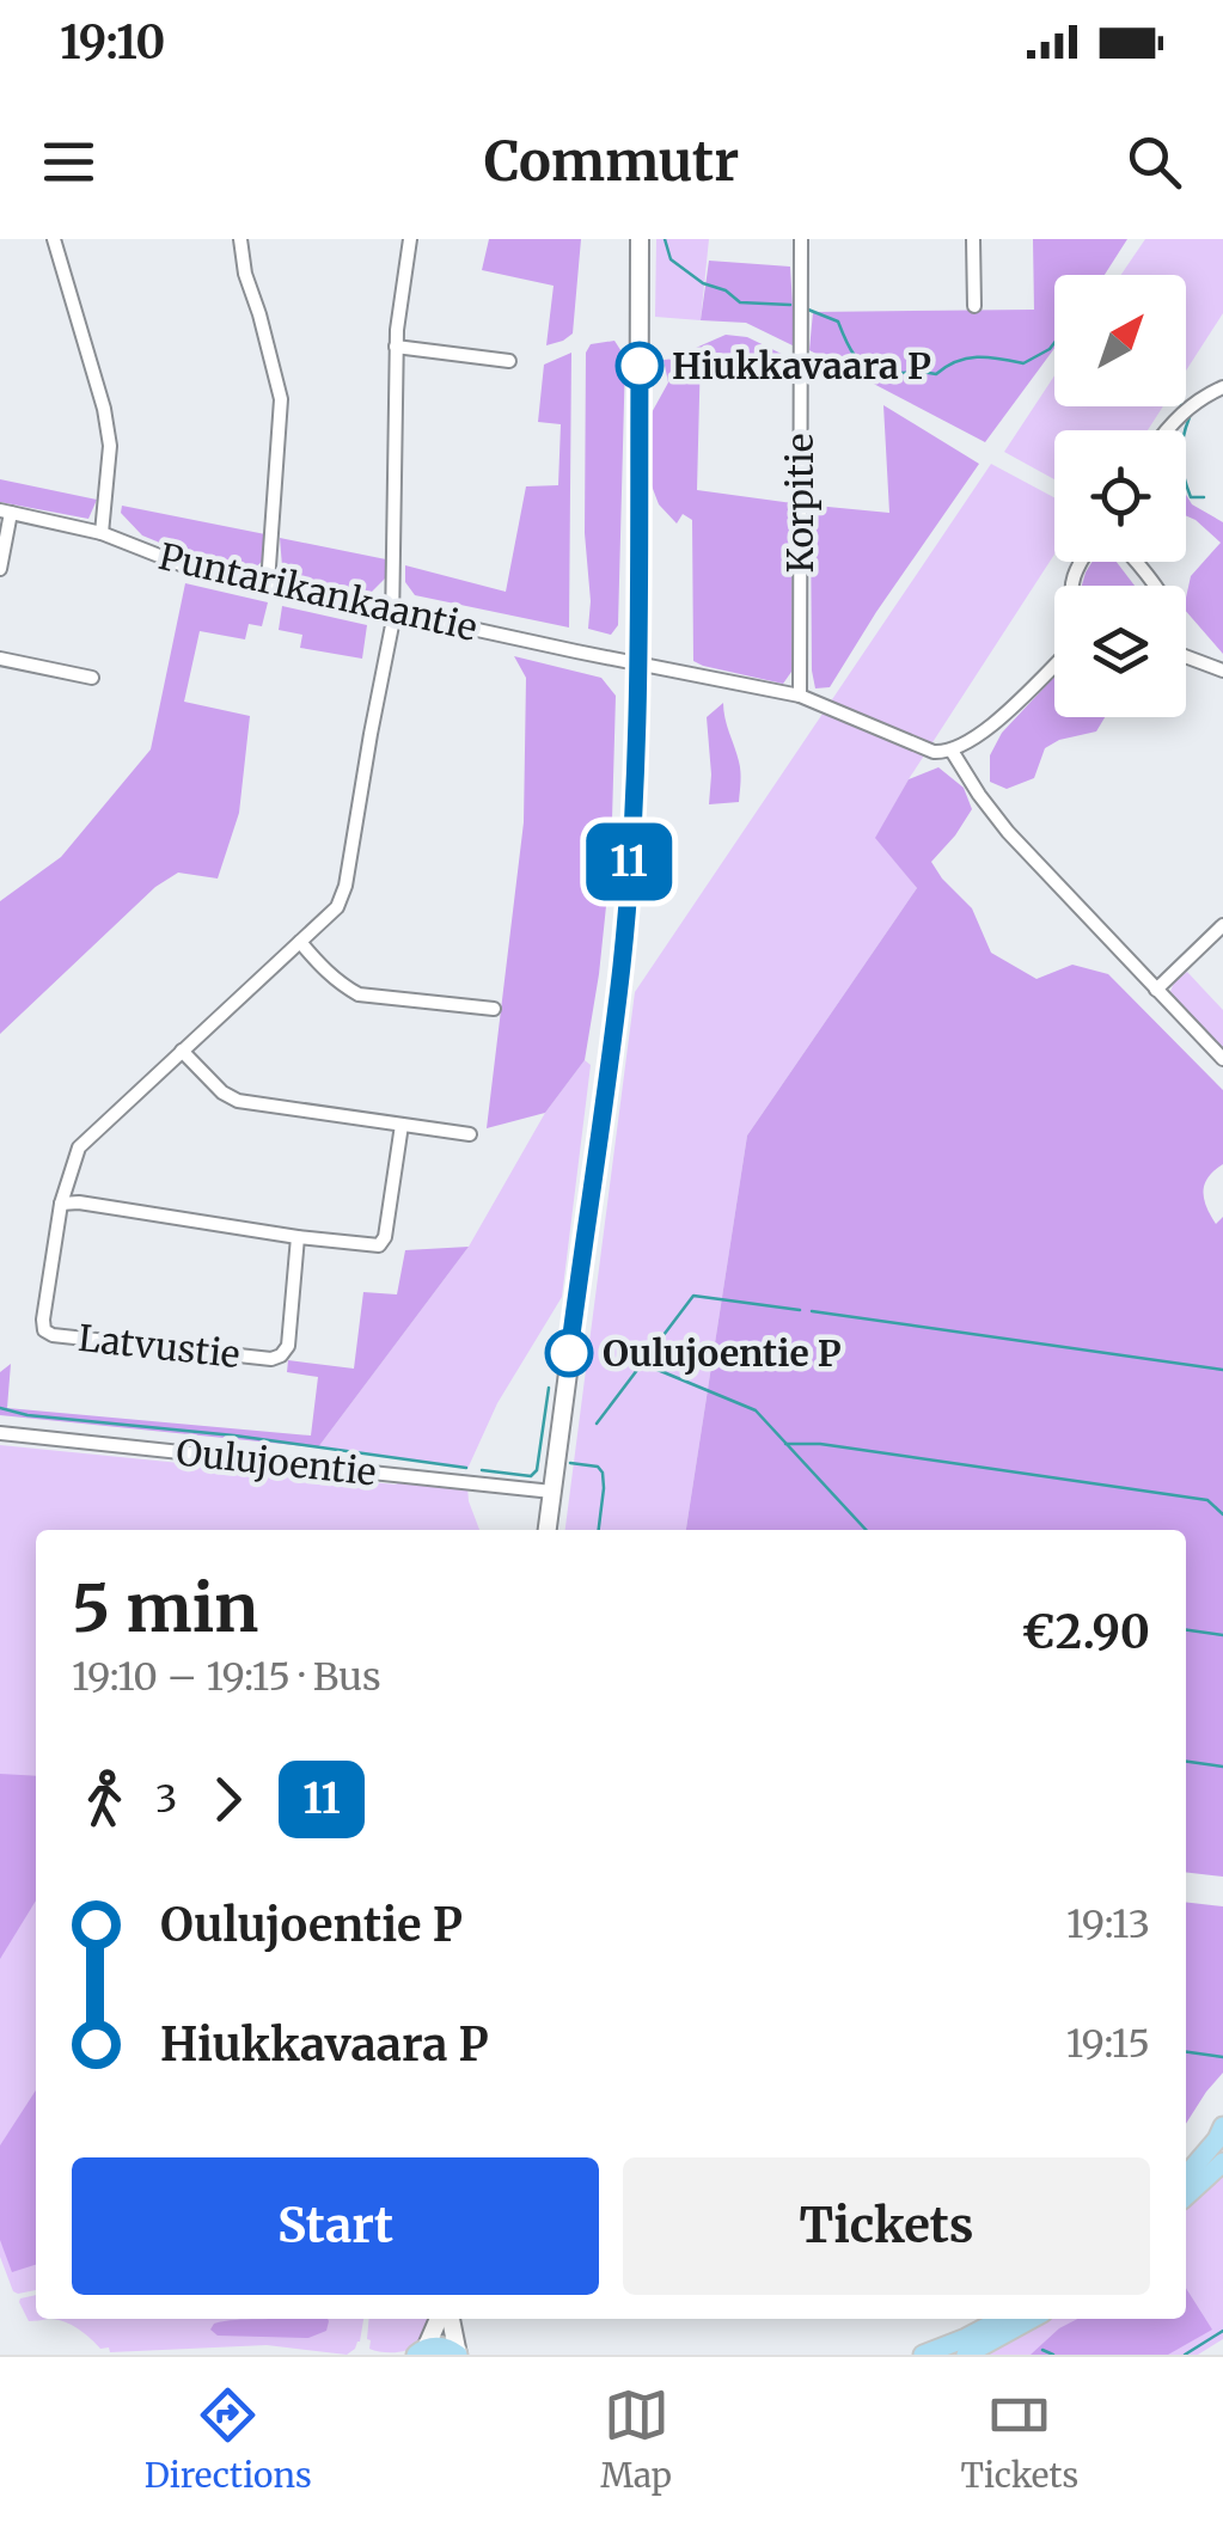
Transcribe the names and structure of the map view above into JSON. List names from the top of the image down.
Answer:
{
  "streets": {
    "street": [
      "Korpitie",
      "Puntarikankaantie",
      "Latvustie",
      "Oulujoentie"
    ]
  },
  "crossings": [
    ["Korpitie", "Puntarikankaantie"]
  ],
  "places": ["Hiukkavaara P", "Oulujoentie P"],
  "lines": ["bus line 11"],
  "north": "top right",
  "page": {
    "status": "19:10",
    "header": "Commutr",
    "on_map": "11",
    "heading": ["5 min", "19:10 – 19:15 · Bus", "€2.90"],
    "legs": ["3", "11"],
    "list": [
      {
        "name": "Oulujoentie P",
        "value": "19:13"
      },
      {
        "name": "Hiukkavaara P",
        "value": "19:15"
      }
    ],
    "buttons": ["Start", "Tickets"],
    "tabs": ["Directions", "Map", "Tickets"]
  }
}
